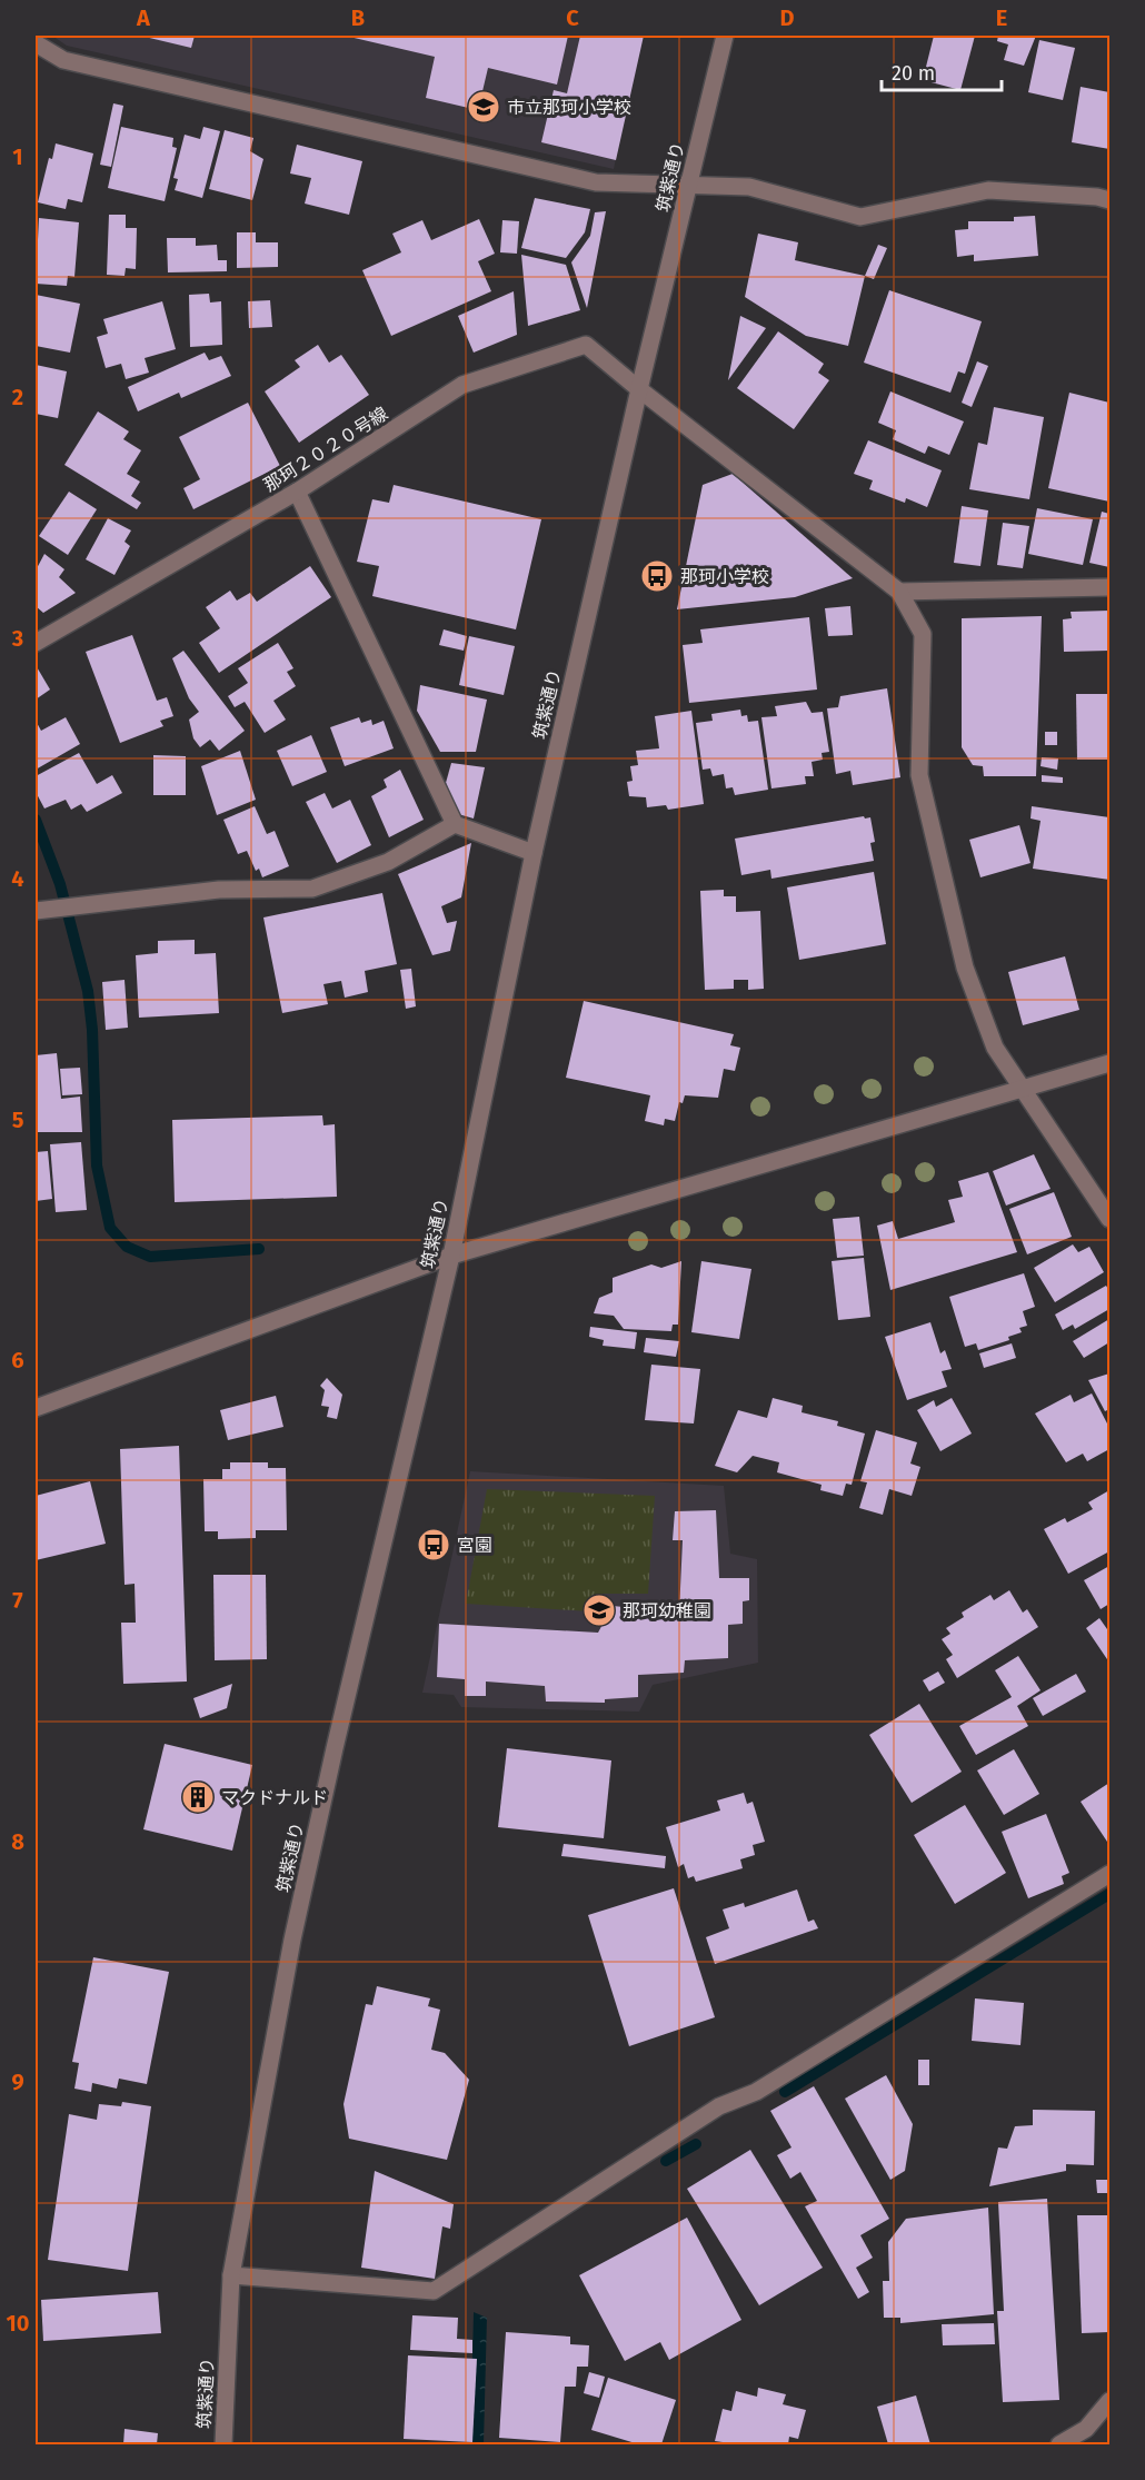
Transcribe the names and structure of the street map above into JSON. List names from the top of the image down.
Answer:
{
  "streets": {
    "street": ["筑紫通り", "那珂２０２０号線"]
  },
  "crossings": [
    ["筑紫通り", "那珂２０２０号線"]
  ],
  "places": {
    "school or university": ["市立那珂小学校", "那珂幼稚園"],
    "bus stop": ["那珂小学校", "宮園"],
    "building": ["マクドナルド"]
  },
  "scale_bar": "20 m",
  "grid": {
    "columns": [
      "A",
      "B",
      "C",
      "D",
      "E"
    ],
    "rows": [
      "1",
      "2",
      "3",
      "4",
      "5",
      "6",
      "7",
      "8",
      "9",
      "10"
    ]
  }
}
